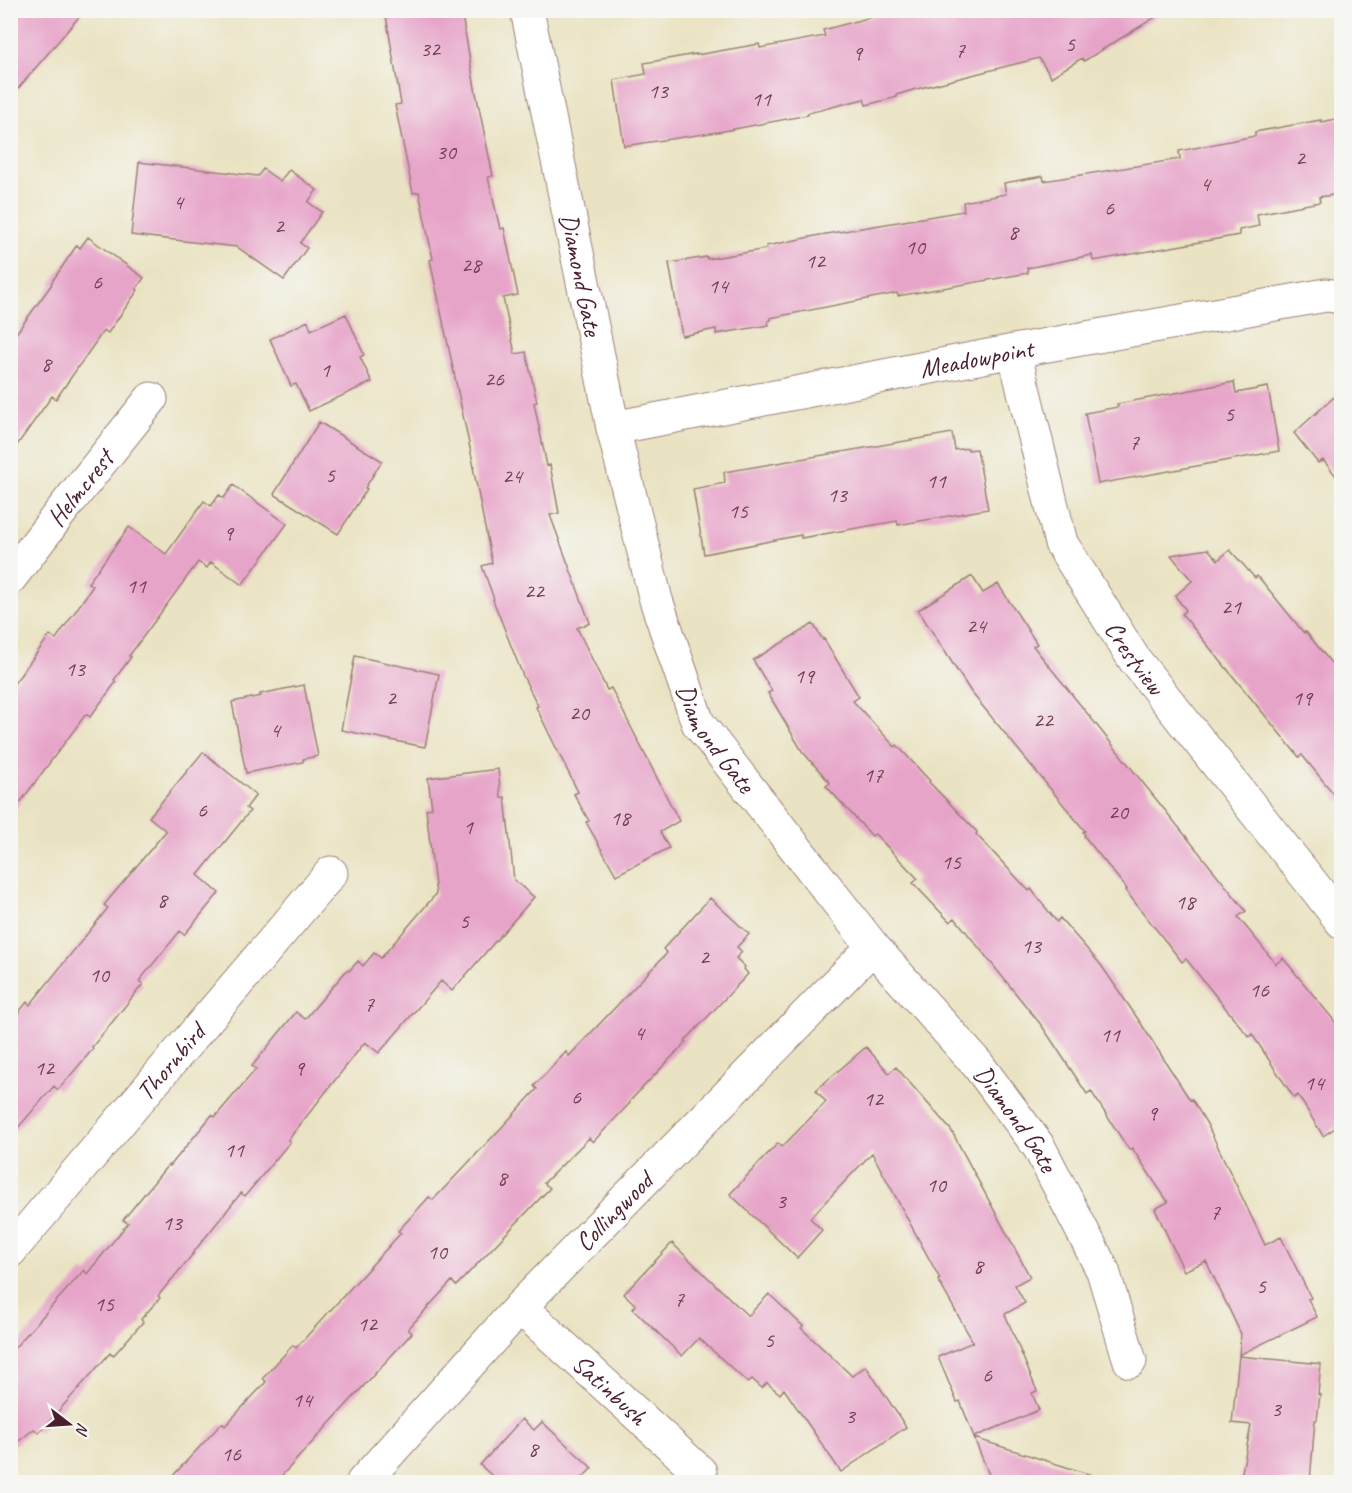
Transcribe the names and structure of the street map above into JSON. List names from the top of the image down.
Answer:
{
  "streets": {
    "street": [
      "Diamond Gate",
      "Meadowpoint",
      "Helmcrest",
      "Crestview",
      "Thornbird",
      "Collingwood",
      "Satinbush"
    ]
  },
  "crossings": [
    ["Diamond Gate", "Meadowpoint"],
    ["Diamond Gate", "Collingwood"],
    ["Meadowpoint", "Crestview"],
    ["Collingwood", "Satinbush"]
  ],
  "house_numbers": [
    "5",
    "32",
    "7",
    "9",
    "13",
    "11",
    "30",
    "2",
    "4",
    "4",
    "6",
    "2",
    "8",
    "10",
    "12",
    "28",
    "6",
    "14",
    "8",
    "1",
    "26",
    "5",
    "7",
    "5",
    "24",
    "11",
    "13",
    "15",
    "9",
    "11",
    "22",
    "21",
    "24",
    "13",
    "19",
    "2",
    "19",
    "20",
    "22",
    "4",
    "17",
    "6",
    "20",
    "18",
    "1",
    "15",
    "8",
    "18",
    "5",
    "13",
    "2",
    "10",
    "16",
    "7",
    "4",
    "11",
    "12",
    "9",
    "14",
    "6",
    "12",
    "9",
    "11",
    "8",
    "10",
    "3",
    "7",
    "13",
    "10",
    "8",
    "5",
    "7",
    "15",
    "12",
    "5",
    "6",
    "14",
    "3",
    "3",
    "8",
    "16"
  ],
  "north": "right"
}
